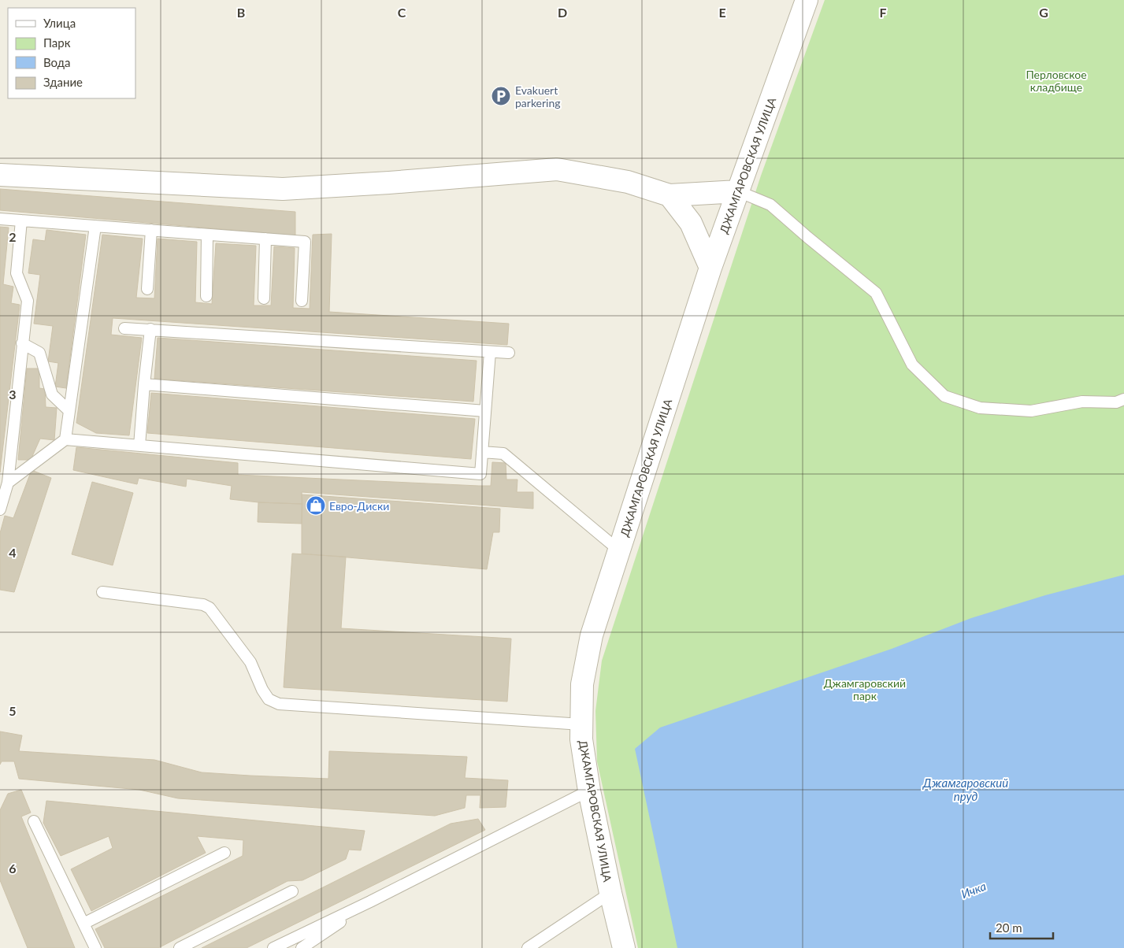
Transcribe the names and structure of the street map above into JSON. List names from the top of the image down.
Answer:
{
  "streets": {
    "street": ["ДЖАМГАРОВСКАЯ УЛИЦА"]
  },
  "water": ["Джамгаровский пруд", "Ичка"],
  "parks": ["Перловское кладбище", "Джамгаровский парк"],
  "places": {
    "parking": ["Evakuert parkering"],
    "shop": ["Евро-Диски"]
  },
  "legend": [
    "Улица",
    "Парк",
    "Вода",
    "Здание"
  ],
  "scale_bar": "20 m",
  "grid": {
    "columns": [
      "B",
      "C",
      "D",
      "E",
      "F",
      "G"
    ],
    "rows": [
      "2",
      "3",
      "4",
      "5",
      "6"
    ]
  }
}
